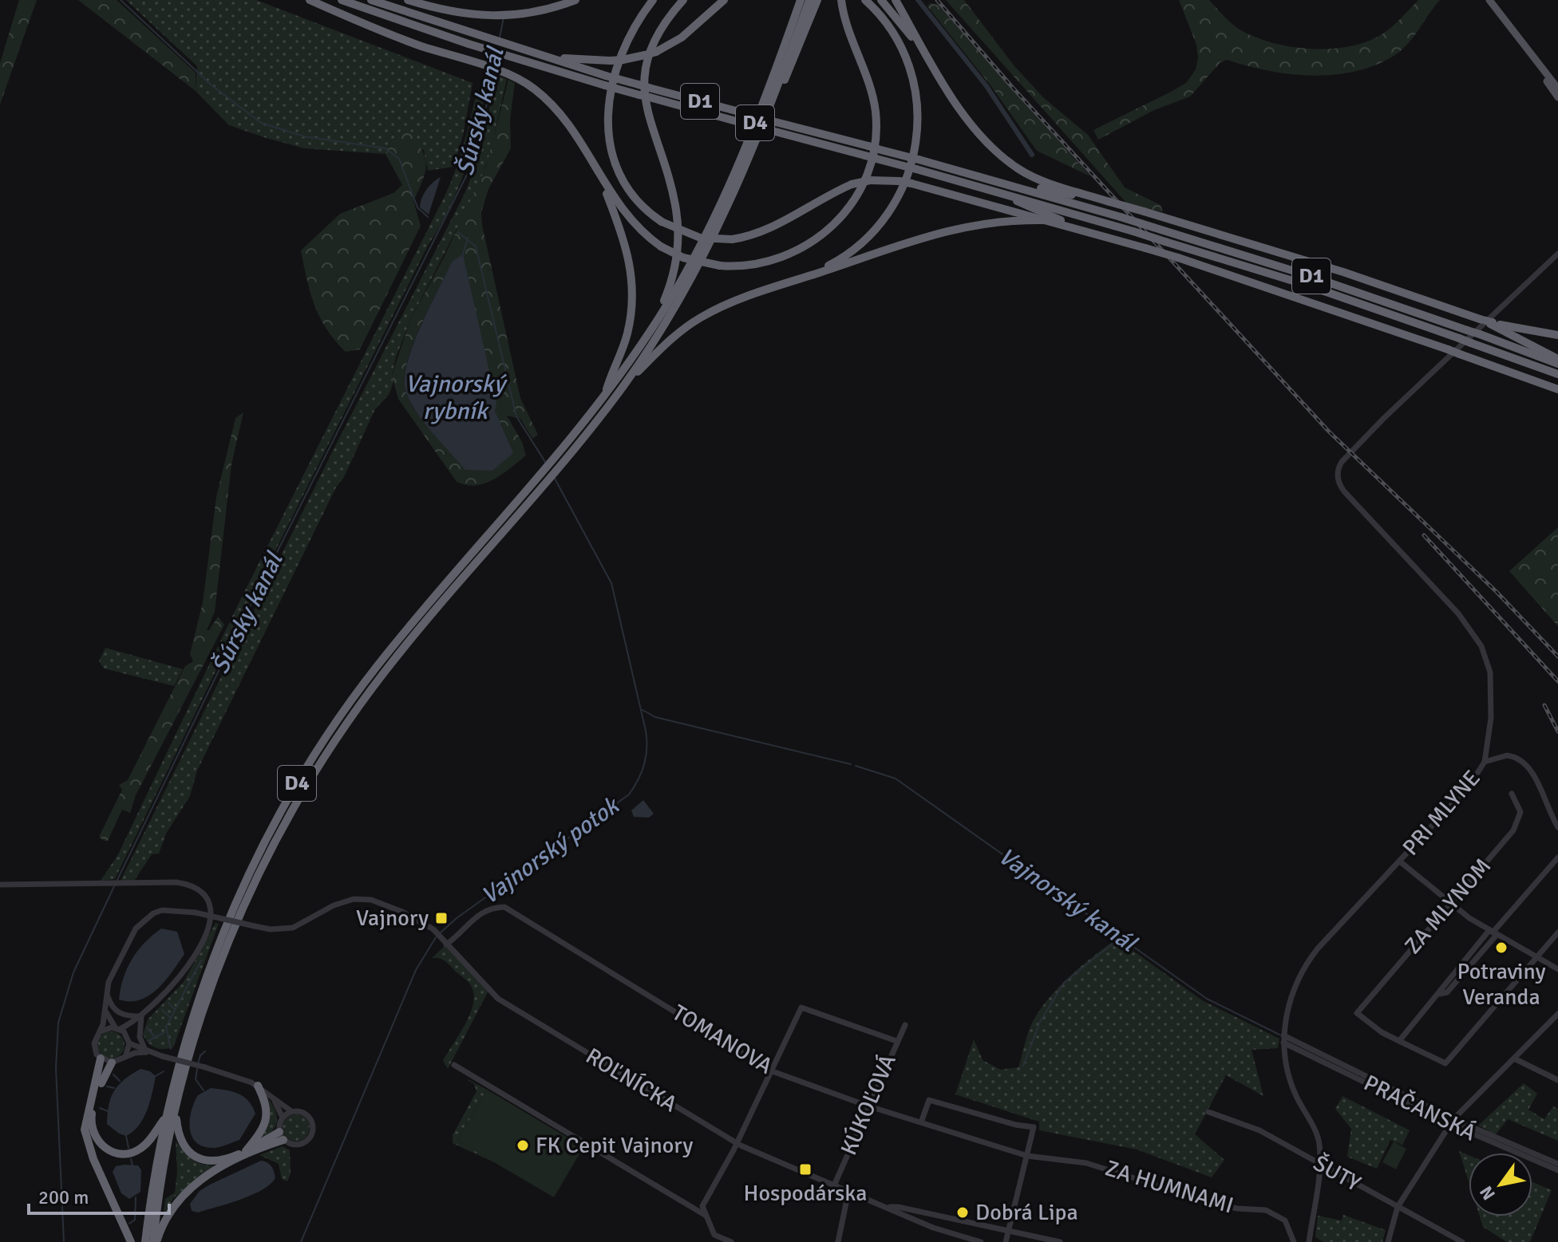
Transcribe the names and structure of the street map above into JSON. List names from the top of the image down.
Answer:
{
  "streets": {
    "highway": ["D1", "D4"],
    "street": [
      "PRI MLYNE",
      "ZA MLYNOM",
      "TOMANOVA",
      "ROĽNÍCKA",
      "KÚKOĽOVÁ",
      "PRAČANSKÁ",
      "ŠUTY",
      "ZA HUMNAMI"
    ]
  },
  "crossings": [
    ["PRI MLYNE", "PRAČANSKÁ"],
    ["PRI MLYNE", "ŠUTY"],
    ["TOMANOVA", "ROĽNÍCKA"],
    ["TOMANOVA", "KÚKOĽOVÁ"],
    ["TOMANOVA", "ZA HUMNAMI"],
    ["ROĽNÍCKA", "KÚKOĽOVÁ"]
  ],
  "water": [
    "Šúrsky kanál",
    "Vajnorský rybník",
    "Vajnorský potok",
    "Vajnorský kanál"
  ],
  "places": {
    "transit": ["Vajnory", "Hospodárska"],
    "other": ["Potraviny Veranda", "FK Cepit Vajnory", "Dobrá Lipa"]
  },
  "scale_bar": "200 m",
  "north": "bottom left"
}
